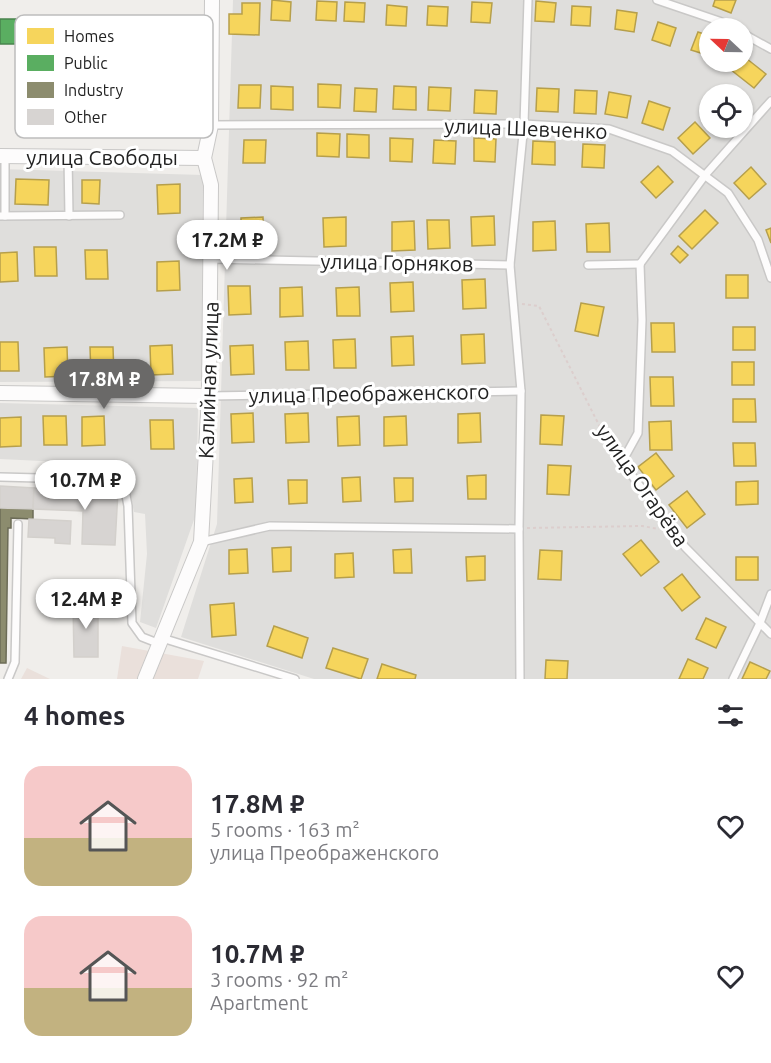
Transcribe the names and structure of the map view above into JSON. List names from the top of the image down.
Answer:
{
  "streets": {
    "street": ["улица Свободы", "Калийная улица", "улица Преображенского"],
    "lane": ["улица Шевченко", "улица Горняков", "улица Огарёва"]
  },
  "crossings": [
    ["улица Свободы", "Калийная улица"],
    ["улица Горняков", "Калийная улица"],
    ["Калийная улица", "улица Преображенского"]
  ],
  "legend": [
    "Homes",
    "Public",
    "Industry",
    "Other"
  ],
  "north": "left",
  "page": {
    "price": [
      "17.2M ₽",
      "17.8M ₽",
      "10.7M ₽",
      "12.4M ₽"
    ],
    "heading": "4 homes",
    "list": [
      {
        "name": "17.8M ₽",
        "note": "5 rooms · 163 m² · улица Преображенского"
      },
      {
        "name": "10.7M ₽",
        "note": "3 rooms · 92 m² · Apartment"
      }
    ]
  }
}
